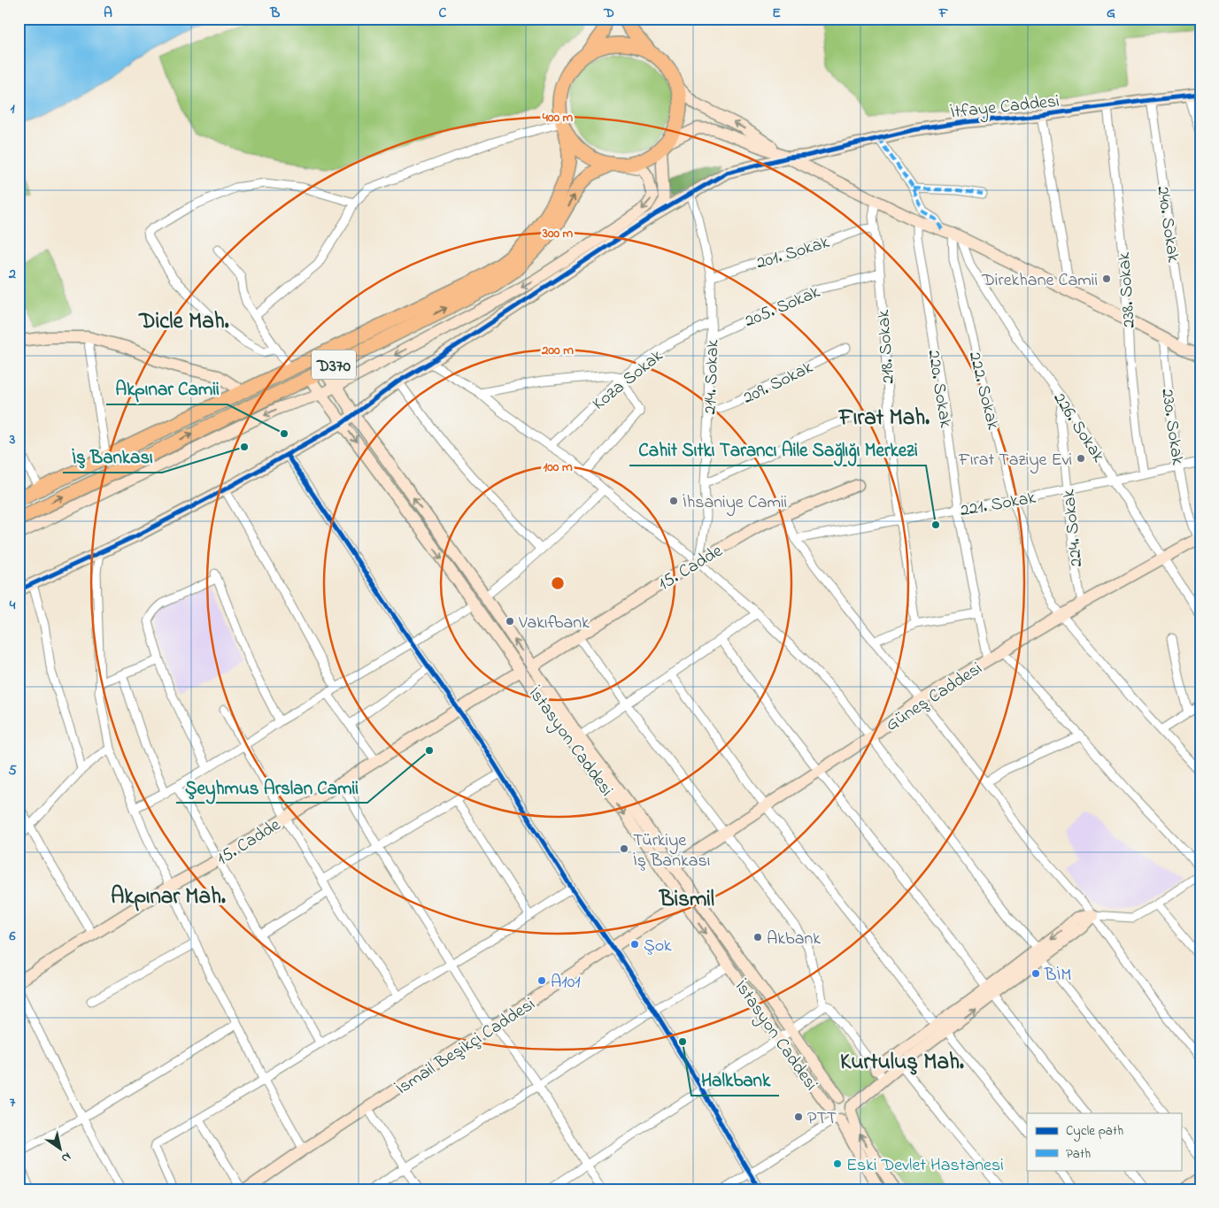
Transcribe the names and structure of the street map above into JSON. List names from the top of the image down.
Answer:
{
  "streets": {
    "highway": ["D370"],
    "street": [
      "İtfaye Caddesi",
      "240. Sokak",
      "201. Sokak",
      "238. Sokak",
      "205. Sokak",
      "218. Sokak",
      "214. Sokak",
      "Koza Sokak",
      "209. Sokak",
      "220. Sokak",
      "222. Sokak",
      "226. Sokak",
      "230. Sokak",
      "221. Sokak",
      "224. Sokak",
      "15. Cadde",
      "Güneş Caddesi",
      "İstasyon Caddesi",
      "İsmail Beşikçi Caddesi"
    ]
  },
  "crossings": [
    ["İtfaye Caddesi", "240. Sokak"],
    ["İtfaye Caddesi", "238. Sokak"],
    ["İtfaye Caddesi", "214. Sokak"],
    ["İtfaye Caddesi", "İstasyon Caddesi"],
    ["201. Sokak", "218. Sokak"],
    ["201. Sokak", "214. Sokak"],
    ["238. Sokak", "221. Sokak"],
    ["205. Sokak", "218. Sokak"],
    ["205. Sokak", "214. Sokak"],
    ["218. Sokak", "221. Sokak"],
    ["D370", "İstasyon Caddesi"],
    ["214. Sokak", "Koza Sokak"],
    ["214. Sokak", "209. Sokak"],
    ["214. Sokak", "15. Cadde"],
    ["220. Sokak", "221. Sokak"],
    ["220. Sokak", "Güneş Caddesi"],
    ["222. Sokak", "226. Sokak"],
    ["222. Sokak", "221. Sokak"],
    ["222. Sokak", "Güneş Caddesi"],
    ["226. Sokak", "221. Sokak"],
    ["226. Sokak", "224. Sokak"],
    ["226. Sokak", "Güneş Caddesi"],
    ["230. Sokak", "221. Sokak"],
    ["230. Sokak", "Güneş Caddesi"],
    ["221. Sokak", "224. Sokak"],
    ["224. Sokak", "Güneş Caddesi"],
    ["15. Cadde", "İstasyon Caddesi"],
    ["Güneş Caddesi", "İstasyon Caddesi"],
    ["İstasyon Caddesi", "İsmail Beşikçi Caddesi"]
  ],
  "districts": [
    "Dicle Mah.",
    "Fırat Mah.",
    "Akpınar Mah.",
    "Bismil",
    "Kurtuluş Mah."
  ],
  "places": [
    "Direkhane Camii",
    "Akpınar Camii",
    "İş Bankası",
    "Fırat Taziye Evi",
    "İhsaniye Camii",
    "Cahit Sıtkı Tarancı Aile Sağlığı Merkezi",
    "Vakıfbank",
    "Şeyhmus Arslan Camii",
    "Türkiye İş Bankası",
    "Akbank",
    "Şok",
    "BİM",
    "A101",
    "Halkbank",
    "PTT",
    "Eski Devlet Hastanesi"
  ],
  "legend": ["Cycle path", "Path"],
  "north": "bottom right",
  "grid": {
    "columns": [
      "A",
      "B",
      "C",
      "D",
      "E",
      "F",
      "G"
    ],
    "rows": [
      "1",
      "2",
      "3",
      "4",
      "5",
      "6",
      "7"
    ]
  },
  "rings": [
    "400 m",
    "300 m",
    "200 m",
    "100 m"
  ]
}
